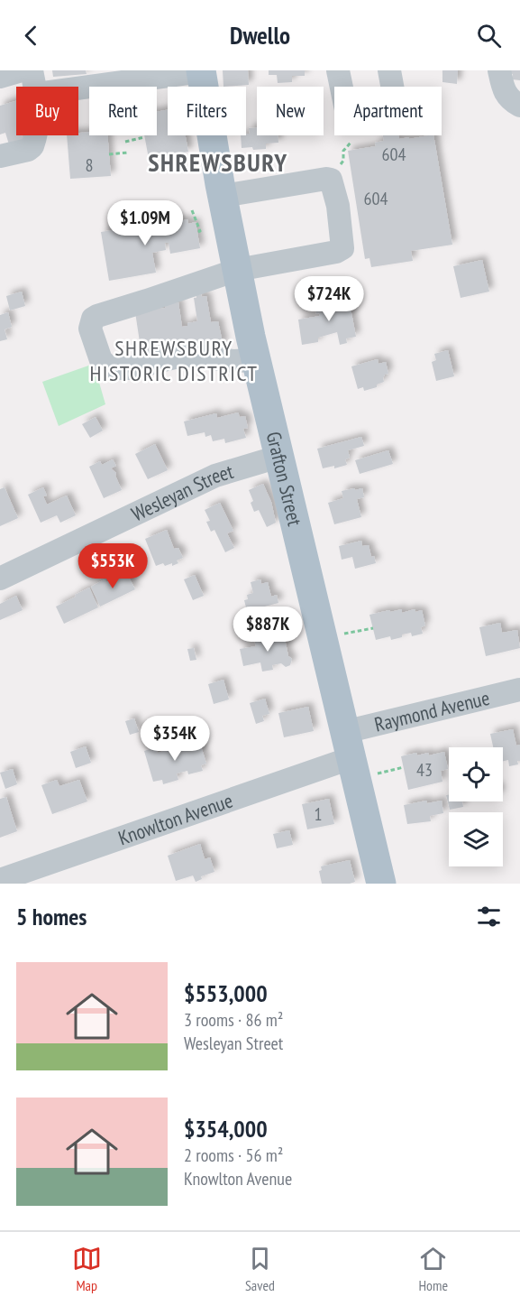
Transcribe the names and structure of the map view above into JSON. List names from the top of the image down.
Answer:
{
  "streets": {
    "main road": ["Grafton Street"],
    "street": ["Wesleyan Street", "Raymond Avenue", "Knowlton Avenue"]
  },
  "crossings": [
    ["Grafton Street", "Wesleyan Street"],
    ["Grafton Street", "Raymond Avenue"],
    ["Grafton Street", "Knowlton Avenue"],
    ["Raymond Avenue", "Knowlton Avenue"]
  ],
  "districts": ["SHREWSBURY", "SHREWSBURY HISTORIC DISTRICT"],
  "house_numbers": [
    "604",
    "8",
    "604",
    "43",
    "1"
  ],
  "page": {
    "header": "Dwello",
    "chip": [
      "Buy",
      "Rent",
      "Filters",
      "New",
      "Apartment"
    ],
    "price": [
      "$1.09M",
      "$724K",
      "$553K",
      "$887K",
      "$354K"
    ],
    "heading": "5 homes",
    "list": [
      {
        "name": "$553,000",
        "note": "3 rooms · 86 m² · Wesleyan Street"
      },
      {
        "name": "$354,000",
        "note": "2 rooms · 56 m² · Knowlton Avenue"
      }
    ],
    "tabs": ["Map", "Saved", "Home"]
  }
}
